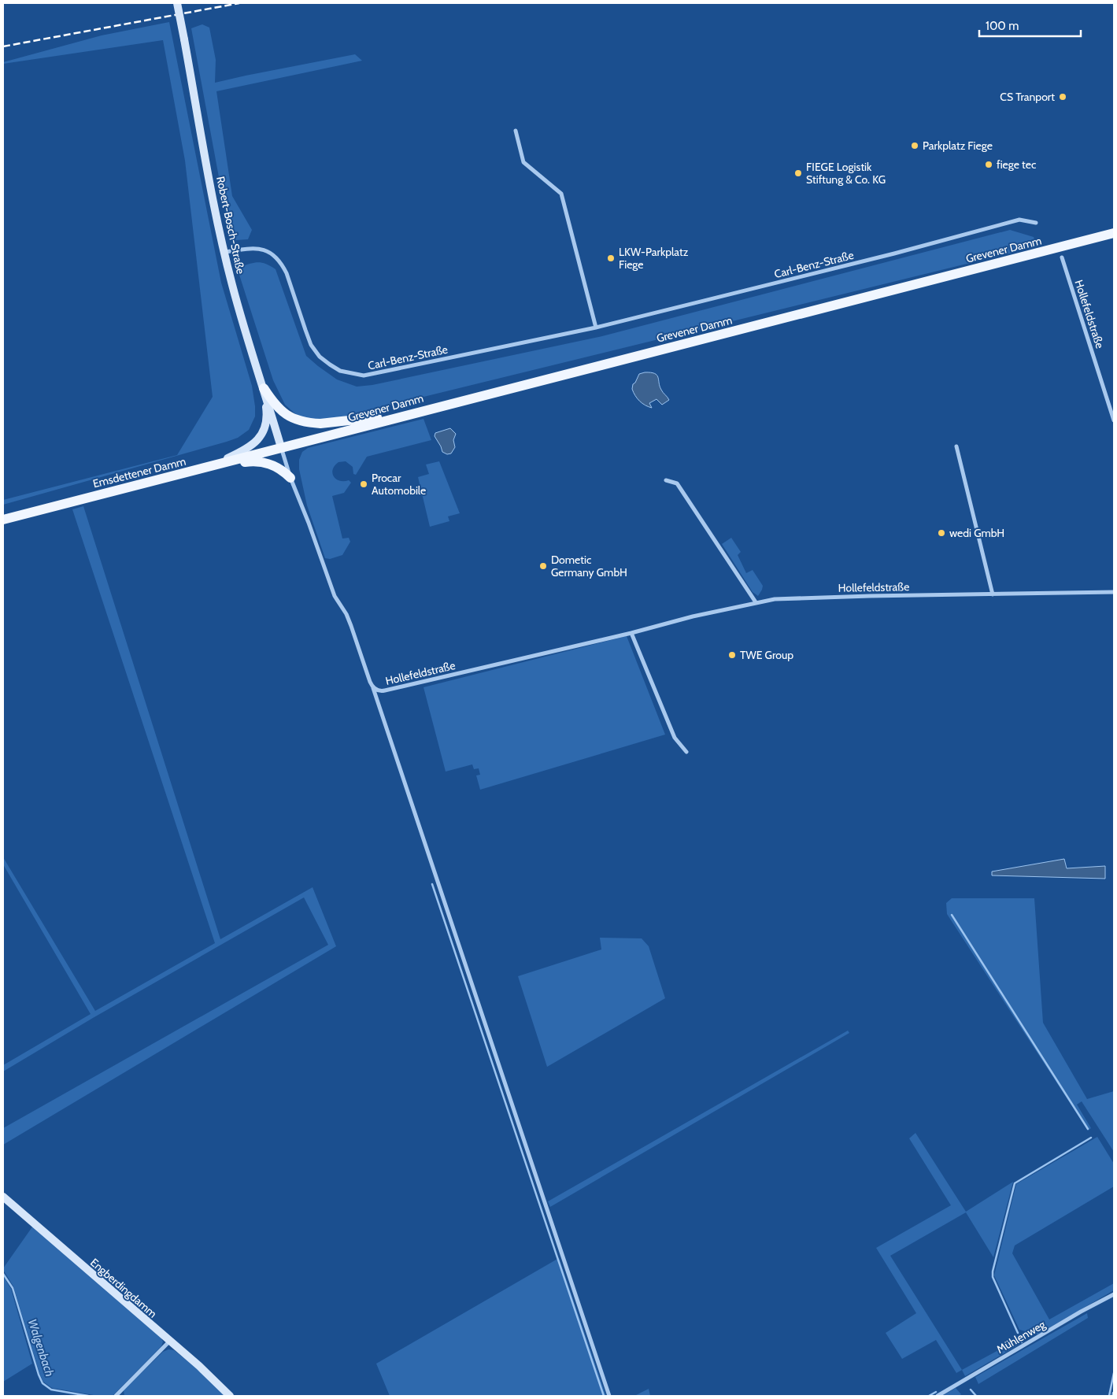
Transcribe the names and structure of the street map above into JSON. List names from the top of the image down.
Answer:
{
  "streets": {
    "main road": ["Grevener Damm", "Emsdettener Damm"],
    "street": [
      "Robert-Bosch-Straße",
      "Carl-Benz-Straße",
      "Hollefeldstraße",
      "Engberdingdamm",
      "Mühlenweg"
    ]
  },
  "crossings": [
    ["Robert-Bosch-Straße", "Grevener Damm"],
    ["Robert-Bosch-Straße", "Carl-Benz-Straße"],
    ["Robert-Bosch-Straße", "Hollefeldstraße"],
    ["Robert-Bosch-Straße", "Emsdettener Damm"],
    ["Grevener Damm", "Hollefeldstraße"],
    ["Grevener Damm", "Emsdettener Damm"],
    ["Hollefeldstraße", "Emsdettener Damm"]
  ],
  "water": ["Walgenbach"],
  "places": [
    "CS Tranport",
    "Parkplatz Fiege",
    "fiege tec",
    "FIEGE Logistik Stiftung & Co. KG",
    "LKW-Parkplatz Fiege",
    "Procar Automobile",
    "wedi GmbH",
    "Dometic Germany GmbH",
    "TWE Group"
  ],
  "scale_bar": "100 m"
}
